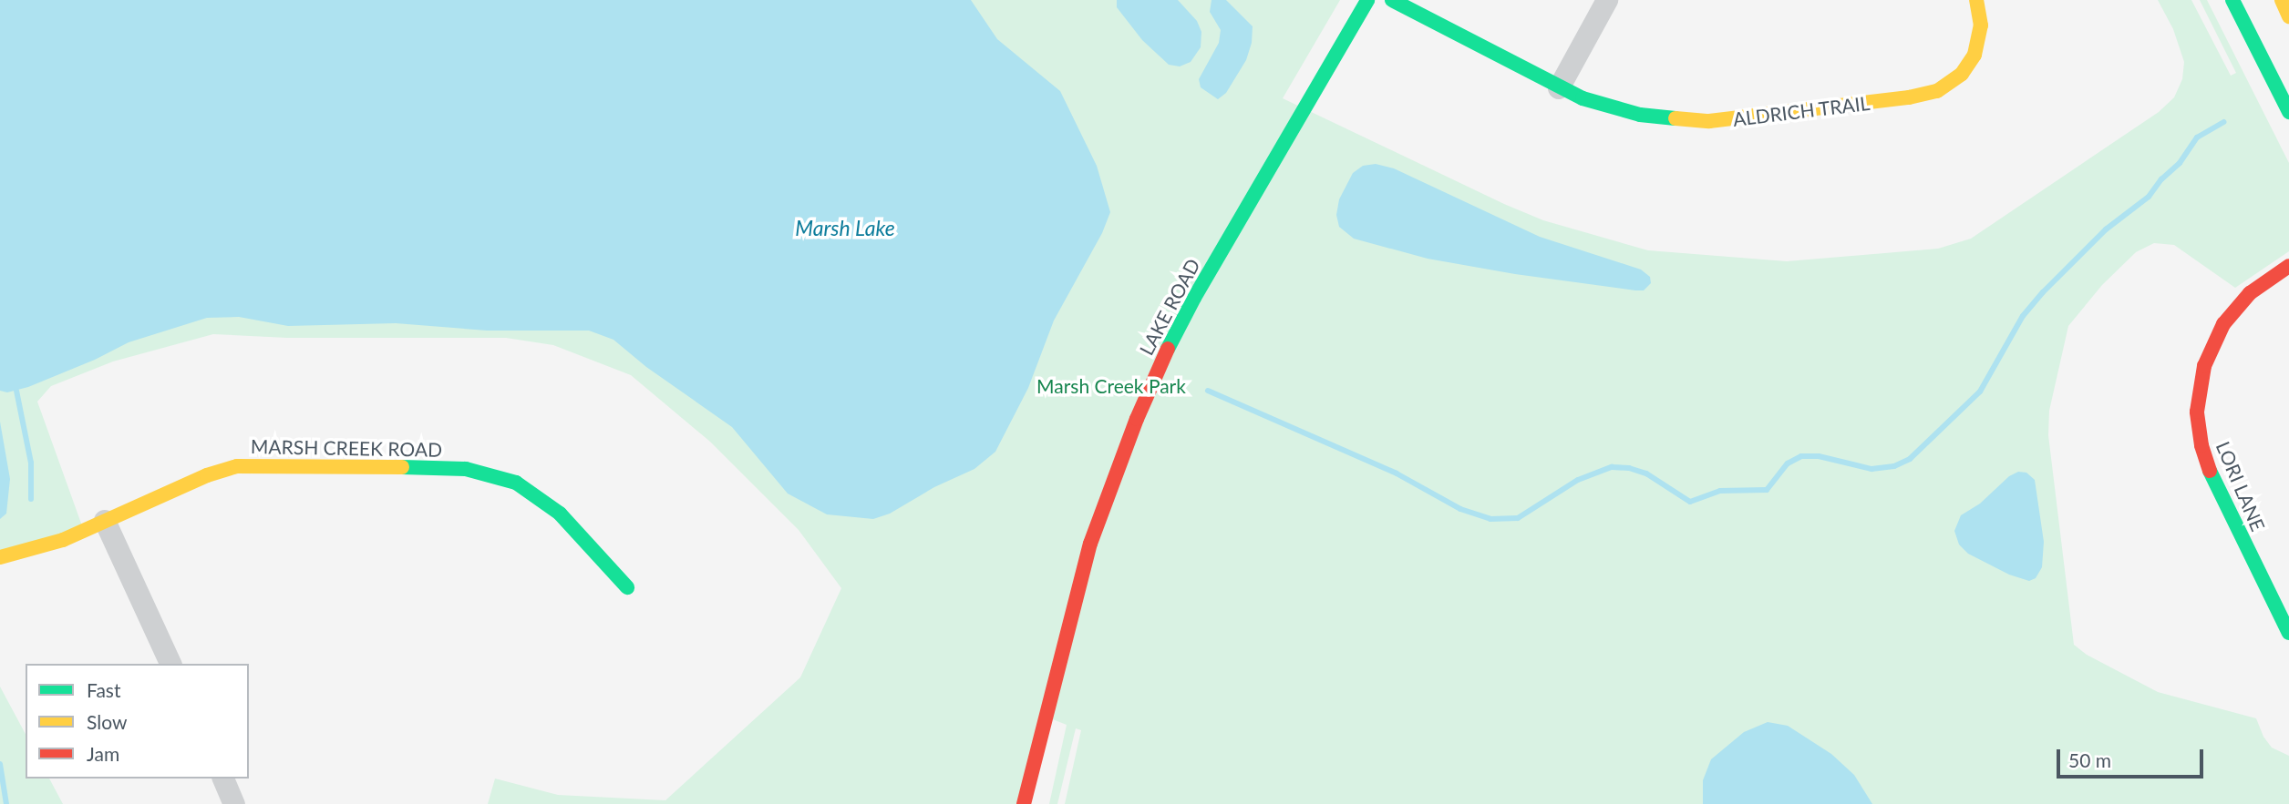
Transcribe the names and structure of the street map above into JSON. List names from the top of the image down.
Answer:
{
  "streets": {
    "street": [
      "ALDRICH TRAIL",
      "LAKE ROAD",
      "MARSH CREEK ROAD",
      "LORI LANE"
    ]
  },
  "water": ["Marsh Lake"],
  "parks": ["Marsh Creek Park"],
  "legend": ["Fast", "Slow", "Jam"],
  "scale_bar": "50 m"
}
